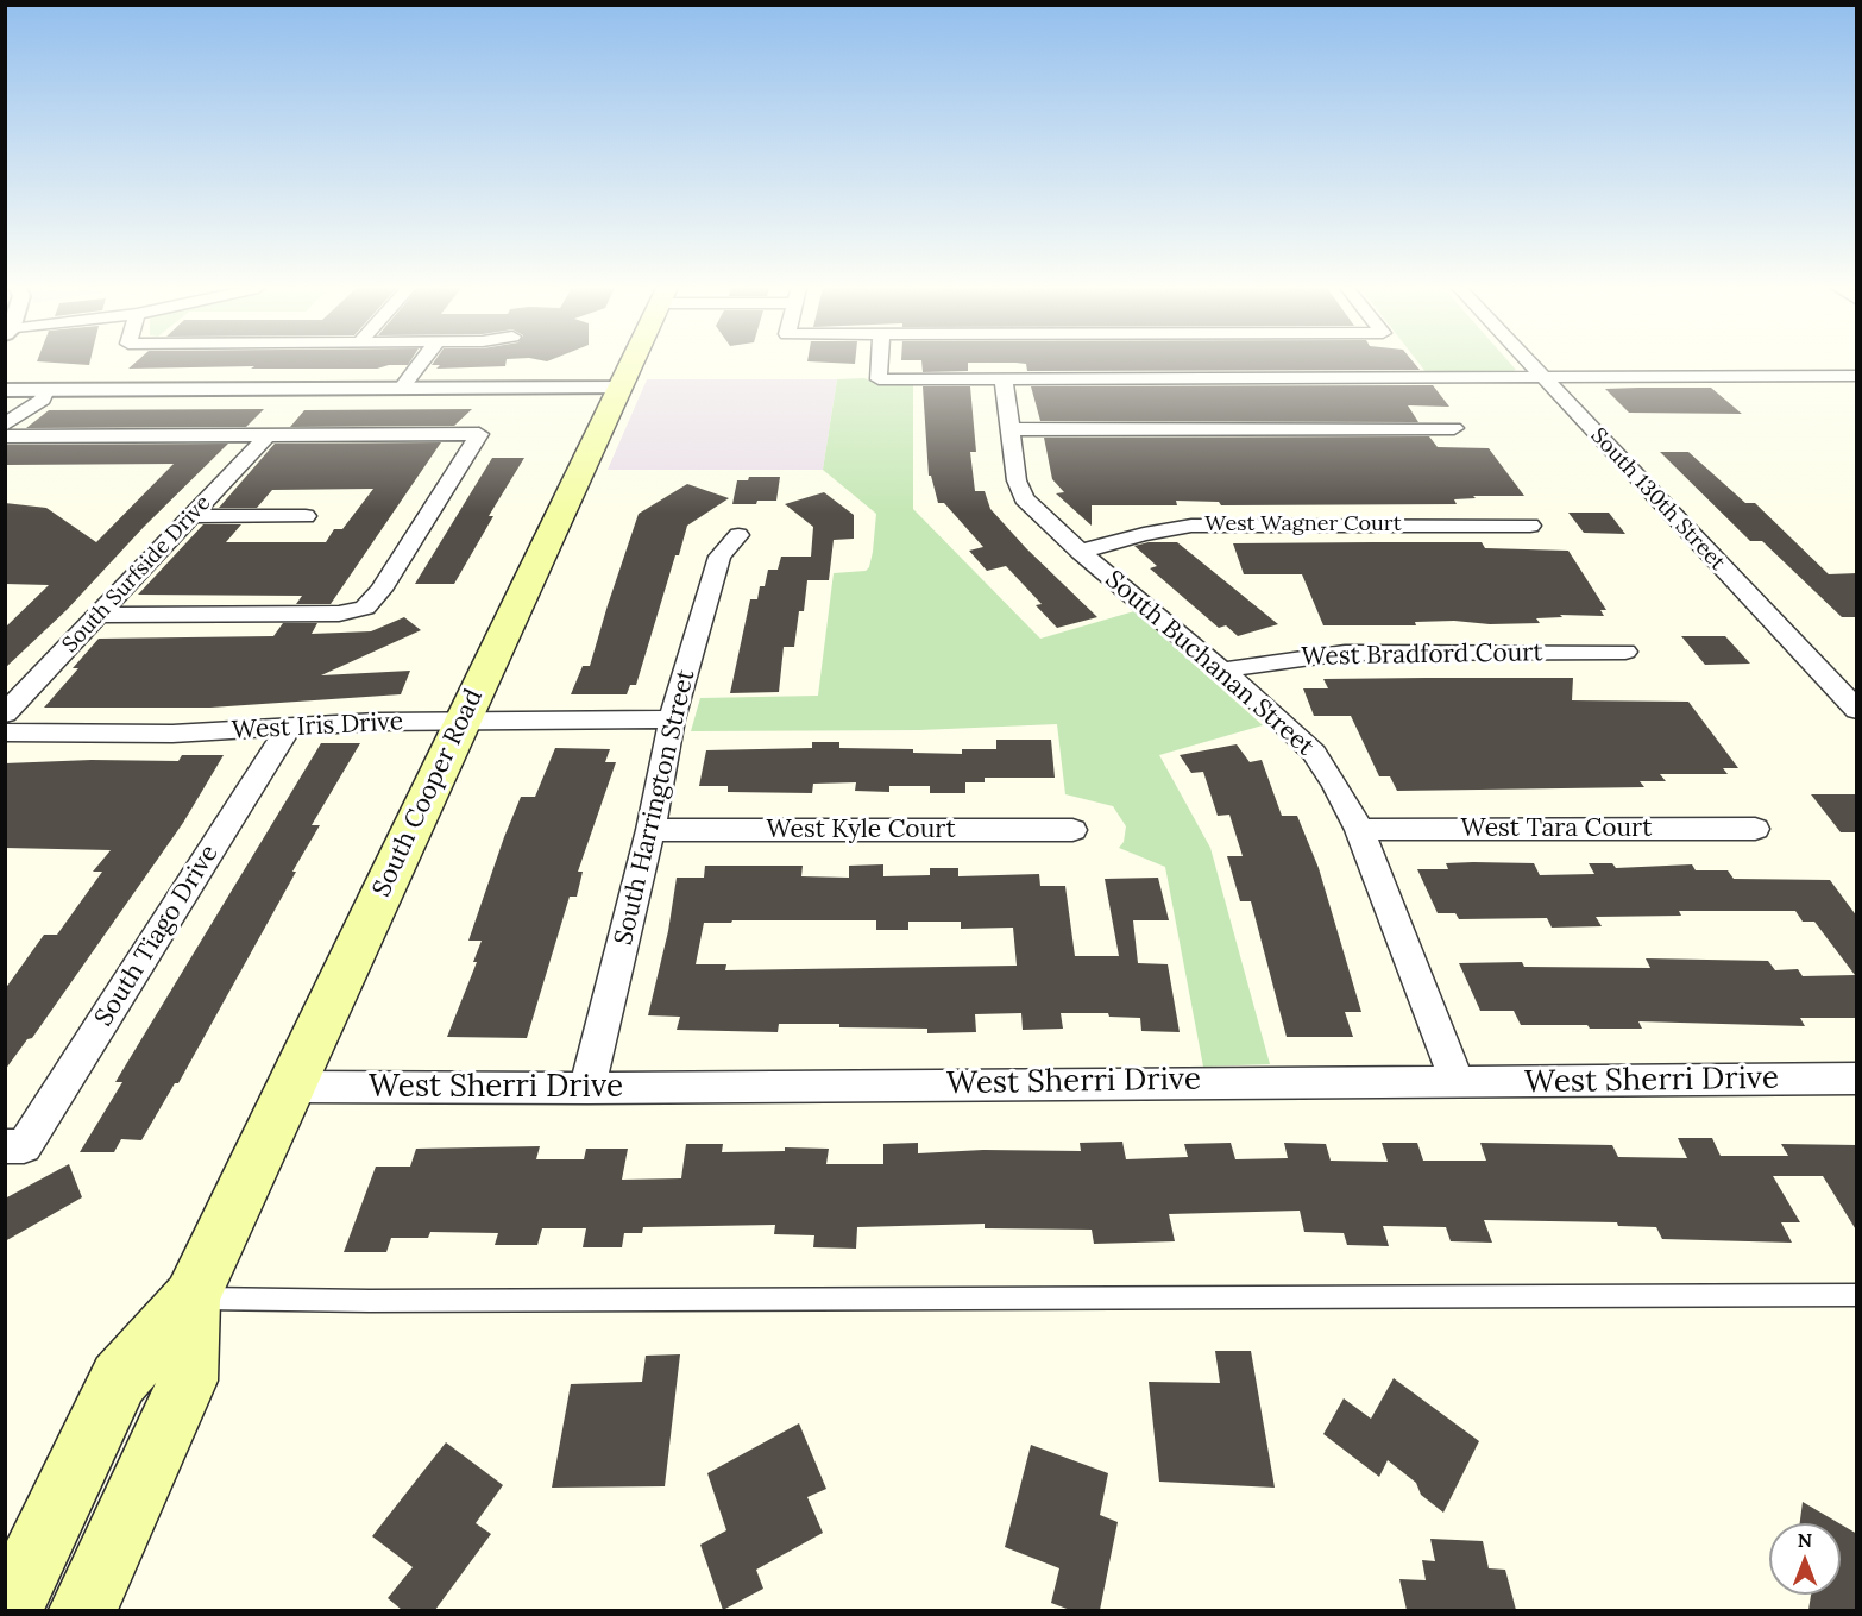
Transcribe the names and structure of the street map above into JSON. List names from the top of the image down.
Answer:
{
  "streets": {
    "main road": ["South Cooper Road"],
    "street": [
      "South 130th Street",
      "West Wagner Court",
      "South Surfside Drive",
      "West Bradford Court",
      "South Buchanan Street",
      "West Iris Drive",
      "South Harrington Street",
      "West Tara Court",
      "West Kyle Court",
      "South Tiago Drive",
      "West Sherri Drive"
    ]
  },
  "crossings": [
    ["West Wagner Court", "South Buchanan Street"],
    ["West Bradford Court", "South Buchanan Street"],
    ["South Buchanan Street", "West Tara Court"],
    ["South Buchanan Street", "West Sherri Drive"],
    ["West Iris Drive", "South Cooper Road"],
    ["West Iris Drive", "South Harrington Street"],
    ["West Iris Drive", "South Tiago Drive"],
    ["South Cooper Road", "West Sherri Drive"],
    ["South Harrington Street", "West Kyle Court"],
    ["South Harrington Street", "West Sherri Drive"]
  ],
  "north": "top"
}
